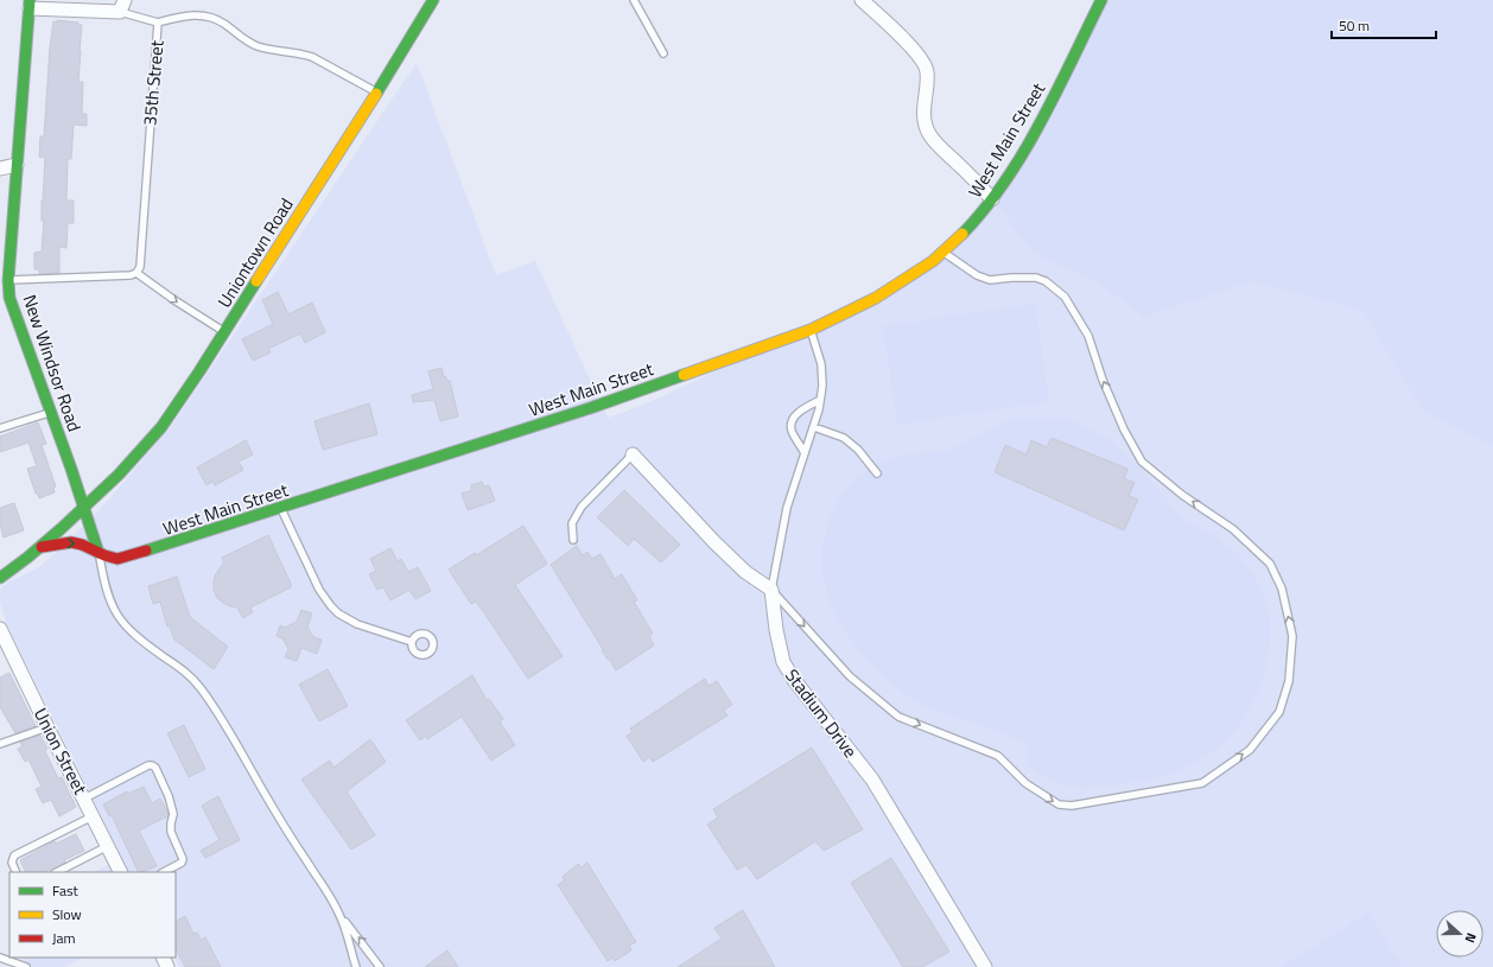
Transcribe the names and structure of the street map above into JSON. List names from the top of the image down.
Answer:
{
  "streets": {
    "street": [
      "35th Street",
      "West Main Street",
      "Uniontown Road",
      "New Windsor Road",
      "Stadium Drive",
      "Union Street"
    ]
  },
  "crossings": [
    ["35th Street", "New Windsor Road"],
    ["Uniontown Road", "New Windsor Road"]
  ],
  "legend": ["Fast", "Slow", "Jam"],
  "scale_bar": "50 m",
  "north": "right"
}
